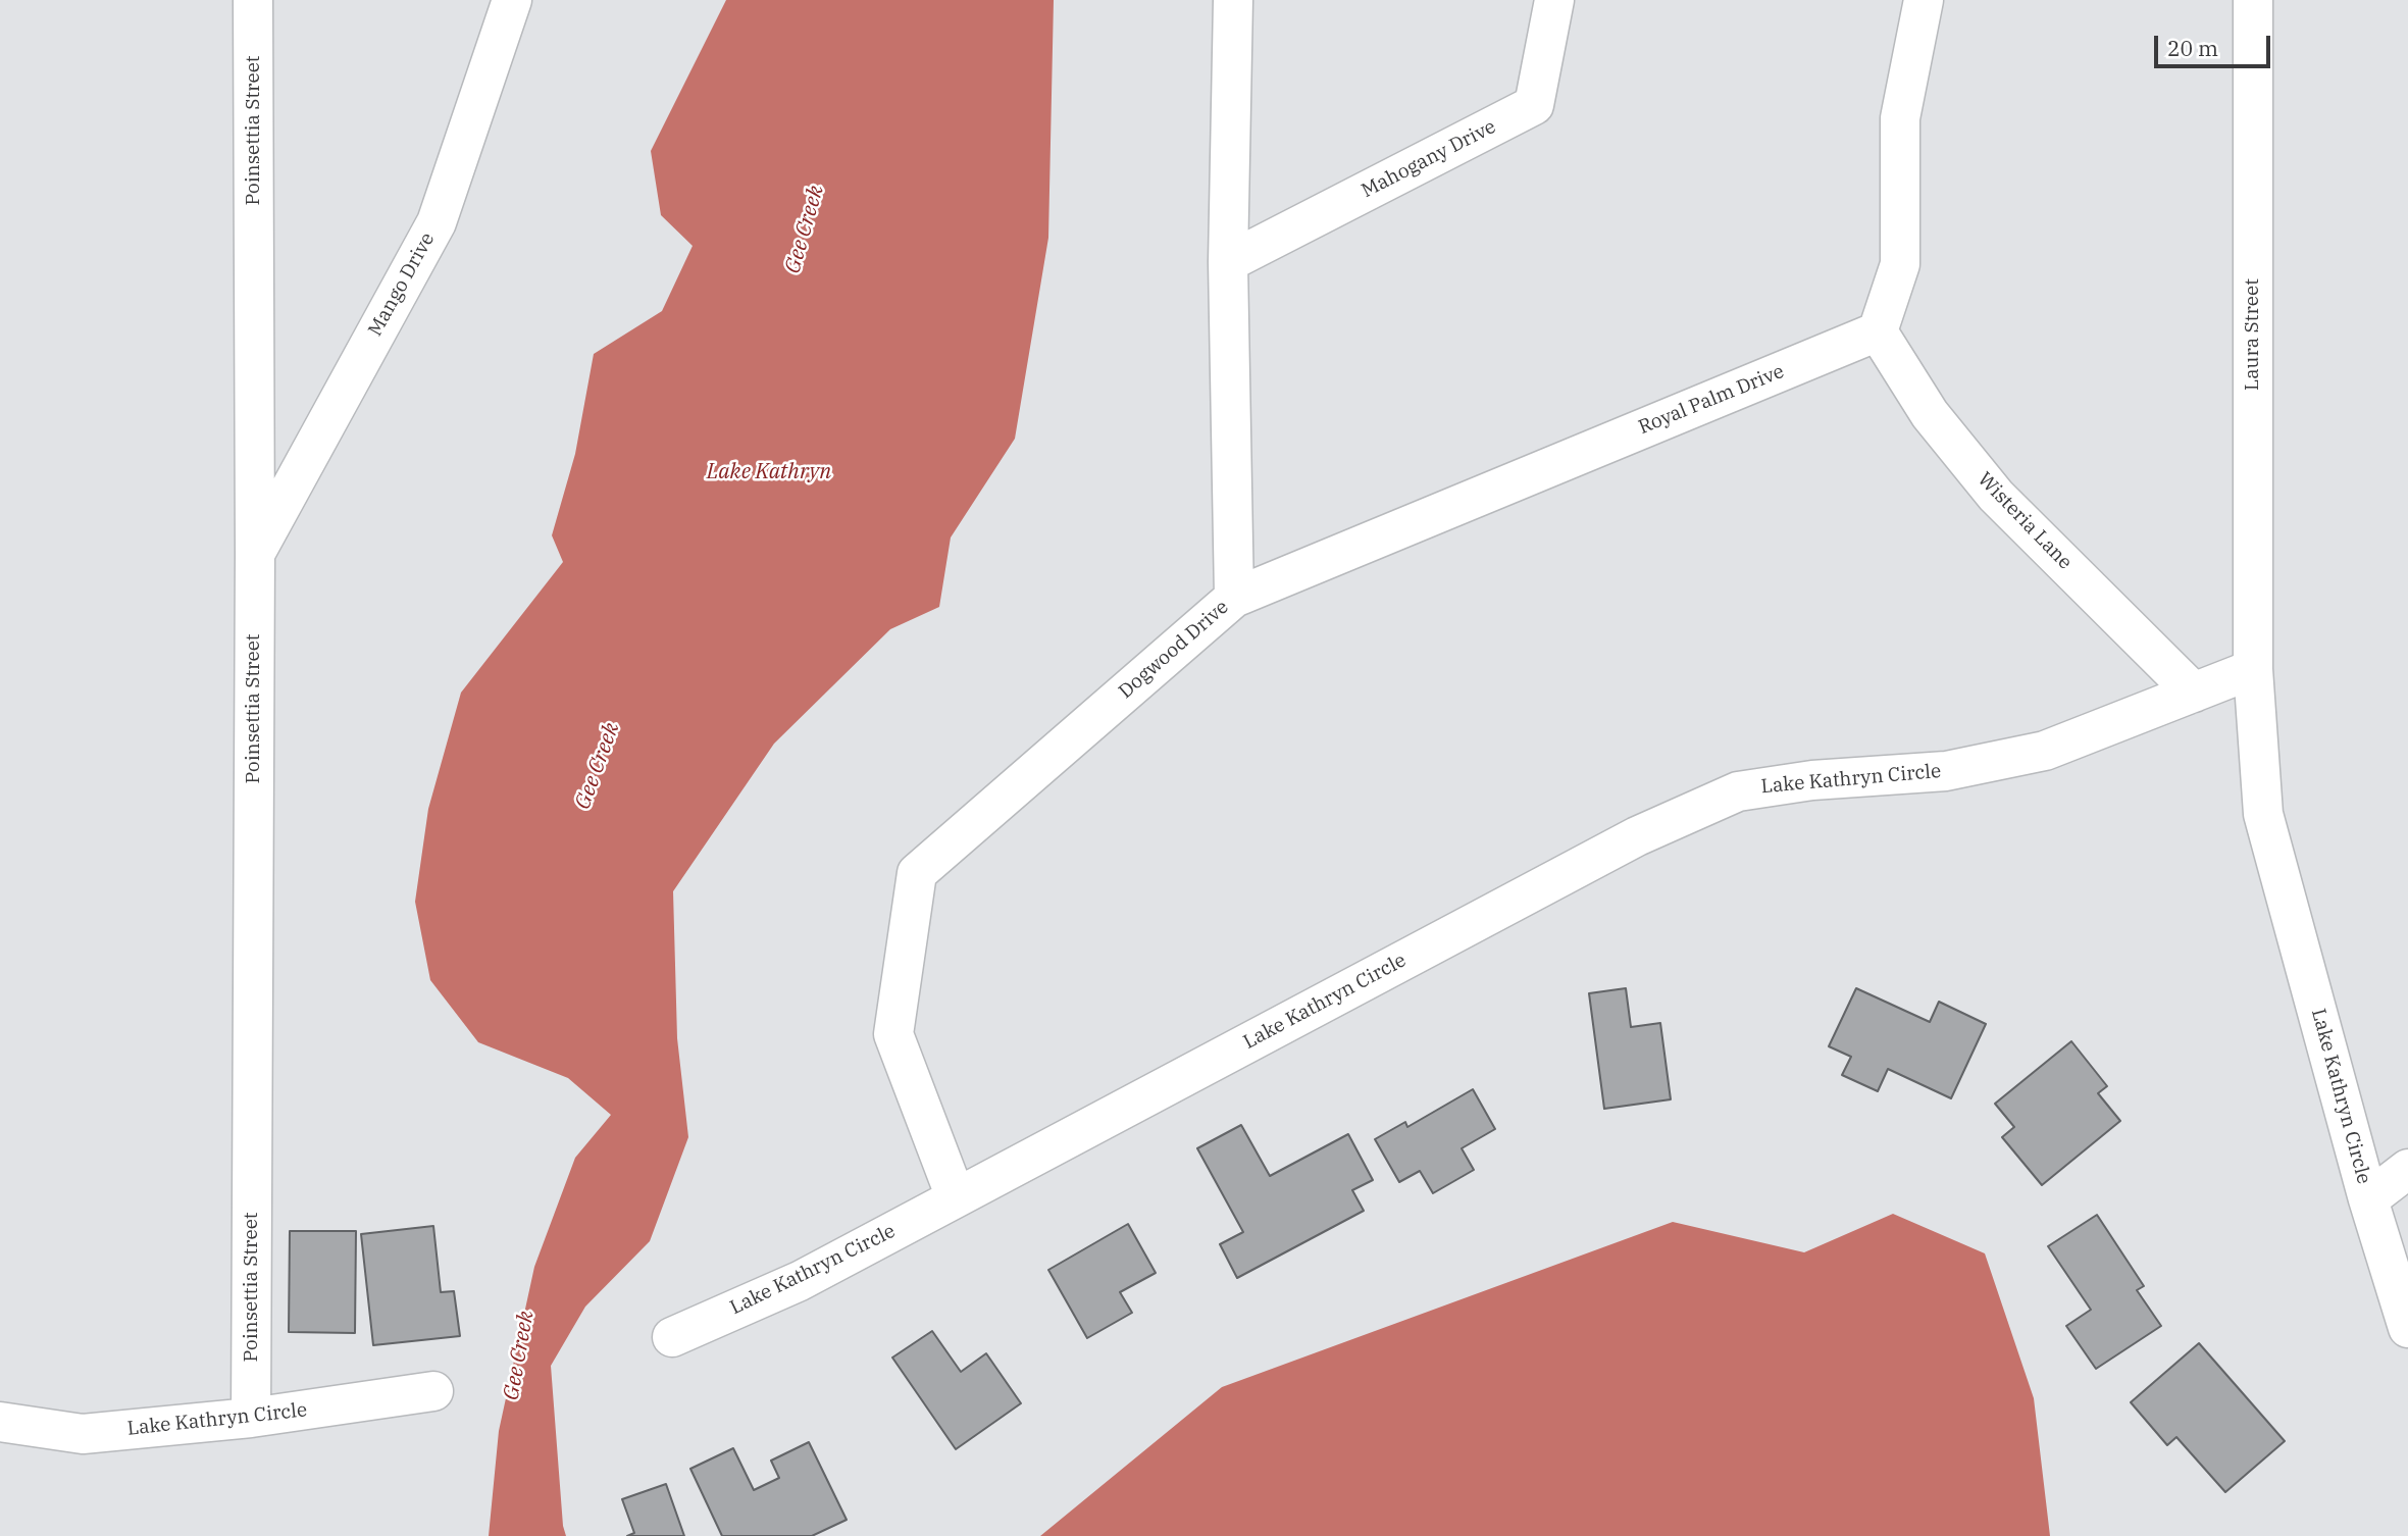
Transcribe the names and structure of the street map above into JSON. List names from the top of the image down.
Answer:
{
  "streets": {
    "street": [
      "Poinsettia Street",
      "Mahogany Drive",
      "Mango Drive",
      "Laura Street",
      "Royal Palm Drive",
      "Wisteria Lane",
      "Dogwood Drive",
      "Lake Kathryn Circle"
    ]
  },
  "crossings": [
    ["Poinsettia Street", "Mango Drive"],
    ["Poinsettia Street", "Lake Kathryn Circle"],
    ["Mahogany Drive", "Dogwood Drive"],
    ["Laura Street", "Lake Kathryn Circle"],
    ["Royal Palm Drive", "Wisteria Lane"],
    ["Royal Palm Drive", "Dogwood Drive"],
    ["Wisteria Lane", "Lake Kathryn Circle"],
    ["Dogwood Drive", "Lake Kathryn Circle"]
  ],
  "water": ["Gee Creek", "Lake Kathryn"],
  "scale_bar": "20 m"
}
